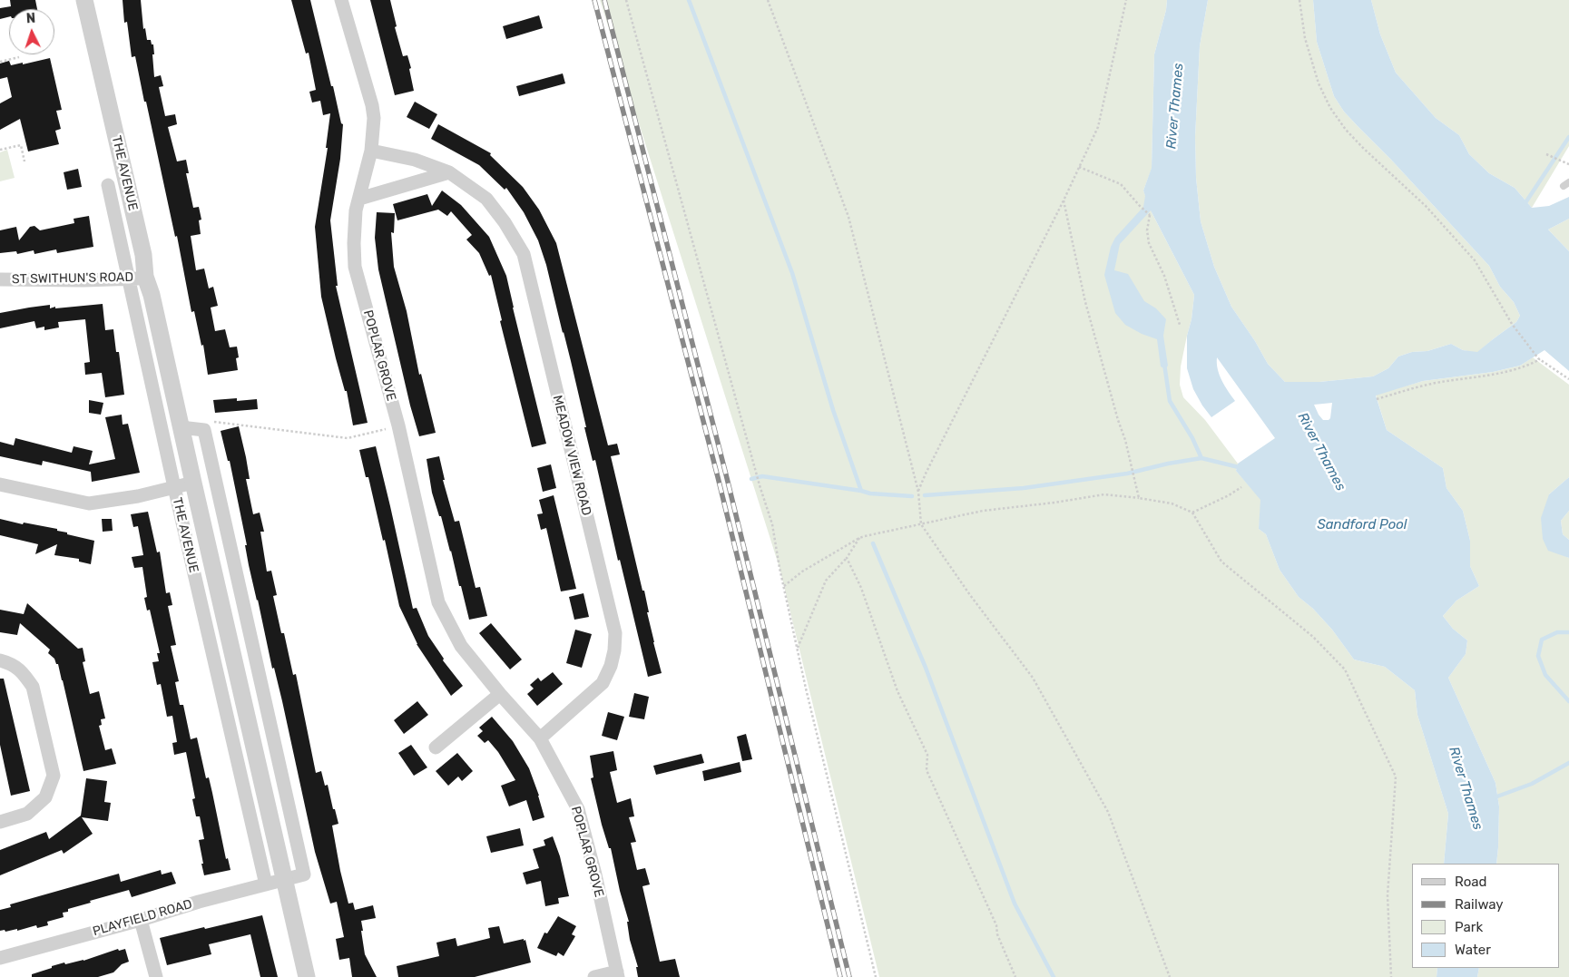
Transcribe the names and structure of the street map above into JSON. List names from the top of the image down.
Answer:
{
  "streets": {
    "street": [
      "THE AVENUE",
      "ST SWITHUN'S ROAD",
      "POPLAR GROVE",
      "MEADOW VIEW ROAD",
      "PLAYFIELD ROAD"
    ]
  },
  "crossings": [
    ["THE AVENUE", "ST SWITHUN'S ROAD"],
    ["THE AVENUE", "PLAYFIELD ROAD"],
    ["POPLAR GROVE", "MEADOW VIEW ROAD"]
  ],
  "water": ["River Thames", "Sandford Pool"],
  "legend": [
    "Road",
    "Railway",
    "Park",
    "Water"
  ],
  "north": "top"
}
